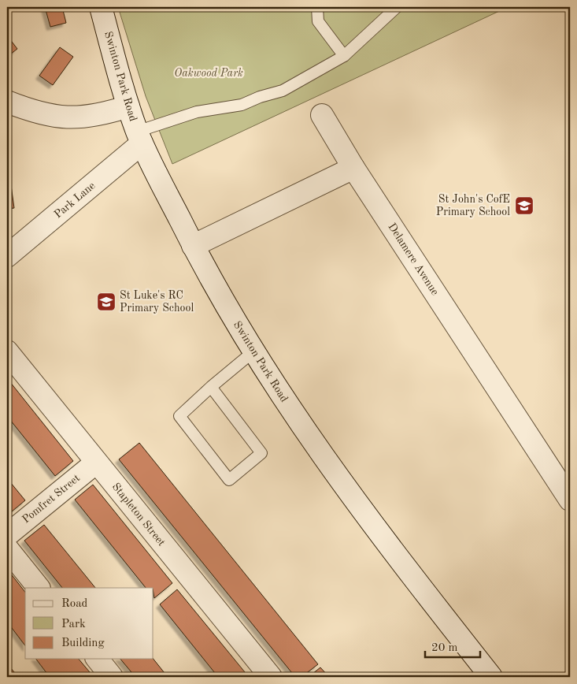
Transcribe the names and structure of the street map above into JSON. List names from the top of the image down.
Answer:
{
  "streets": {
    "street": [
      "Swinton Park Road",
      "Park Lane",
      "Delamere Avenue",
      "Pomfret Street",
      "Stapleton Street"
    ]
  },
  "crossings": [
    ["Swinton Park Road", "Park Lane"],
    ["Pomfret Street", "Stapleton Street"]
  ],
  "parks": ["Oakwood Park"],
  "places": {
    "school or university": ["St John's CofE Primary School", "St Luke's RC Primary School"]
  },
  "legend": ["Road", "Park", "Building"],
  "scale_bar": "20 m"
}
